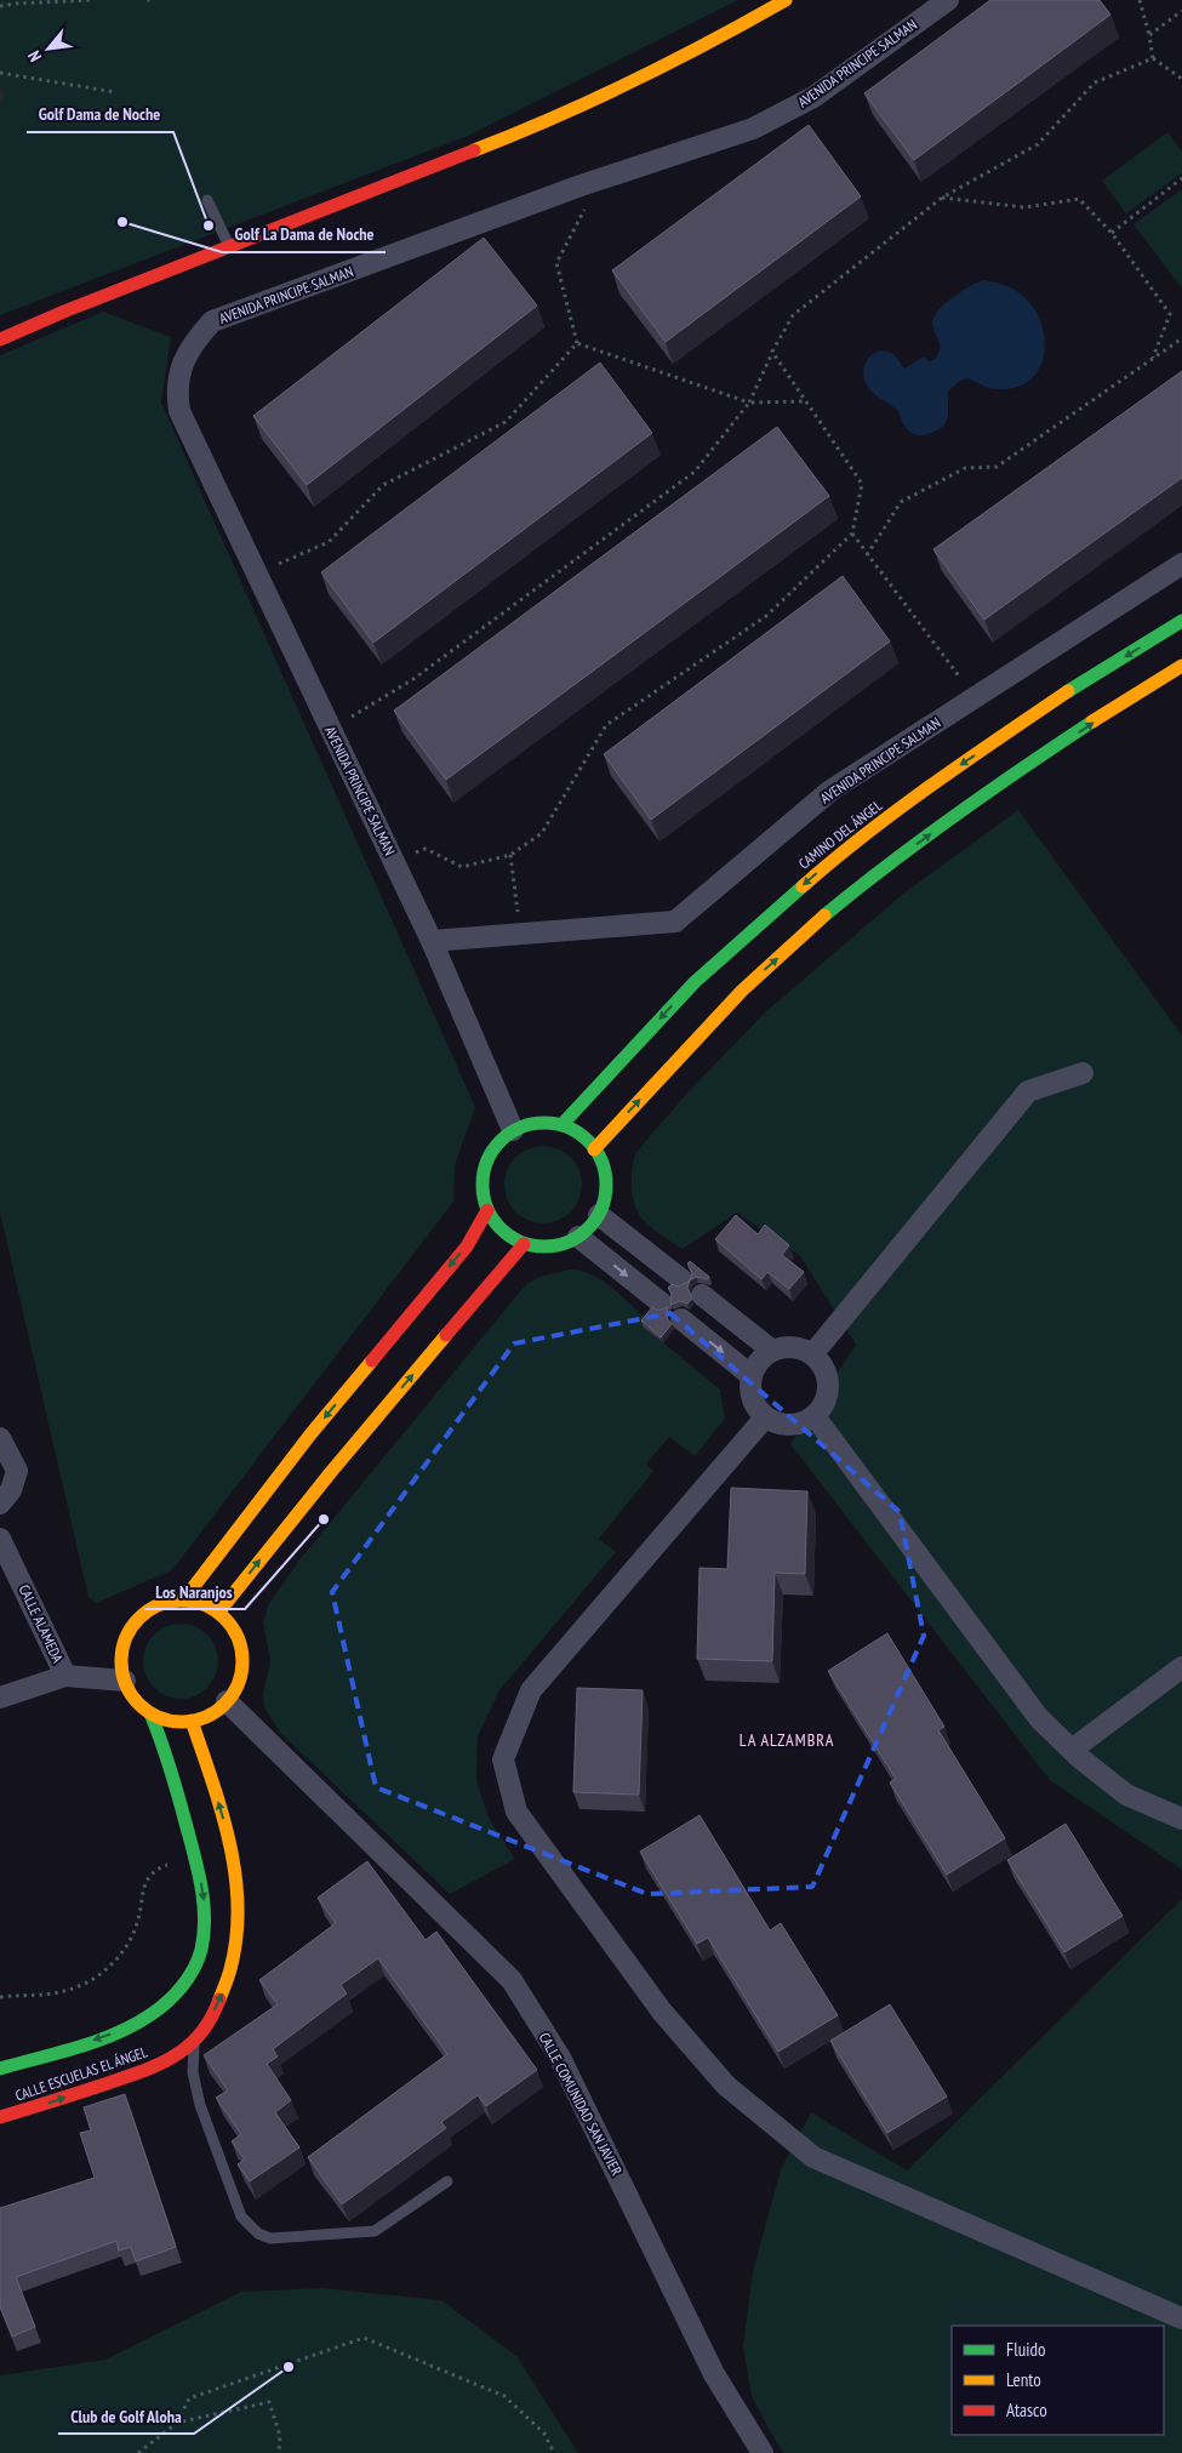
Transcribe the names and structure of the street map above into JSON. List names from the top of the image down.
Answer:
{
  "streets": {
    "street": [
      "AVENIDA PRINCIPE SALMAN",
      "CAMINO DEL ÁNGEL",
      "CALLE ALAMEDA",
      "CALLE ESCUELAS EL ÁNGEL",
      "CALLE COMUNIDAD SAN JAVIER"
    ]
  },
  "crossings": [
    ["AVENIDA PRINCIPE SALMAN", "CAMINO DEL ÁNGEL"],
    ["CALLE ESCUELAS EL ÁNGEL", "CALLE COMUNIDAD SAN JAVIER"]
  ],
  "districts": ["LA ALZAMBRA"],
  "places": [
    "Golf La Dama de Noche",
    "Golf Dama de Noche",
    "Los Naranjos",
    "Club de Golf Aloha"
  ],
  "legend": ["Fluido", "Lento", "Atasco"],
  "north": "bottom left"
}
